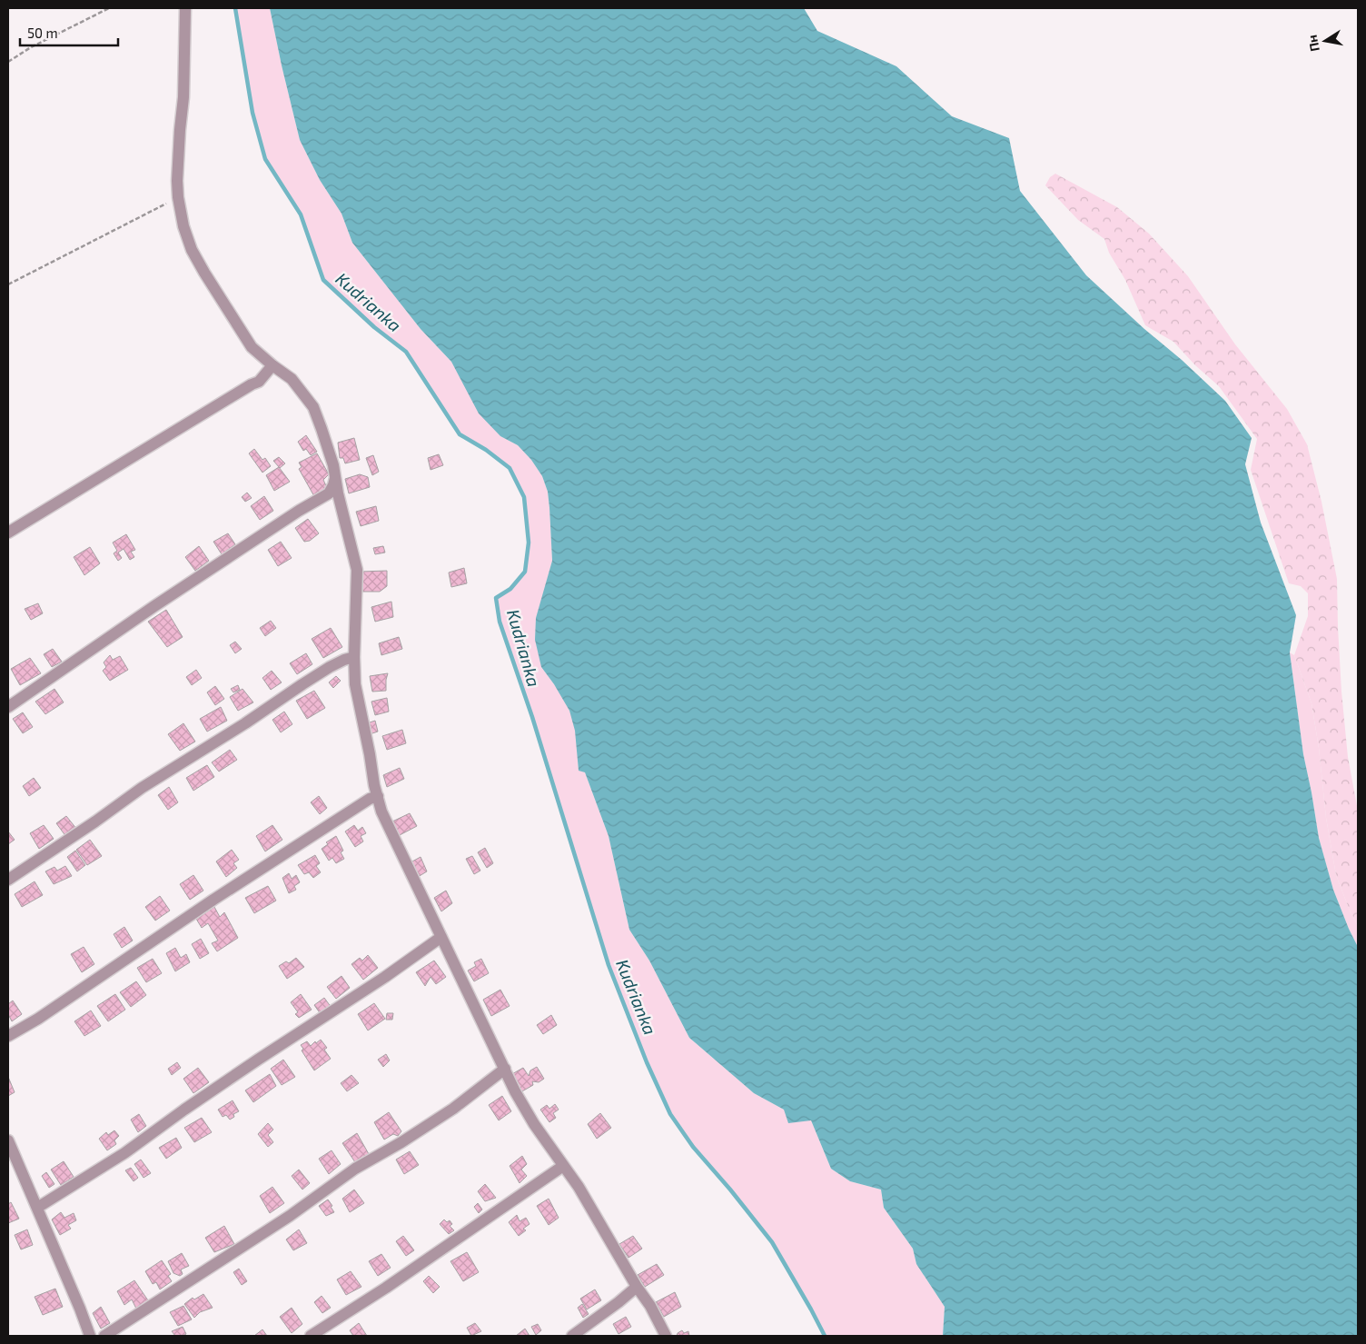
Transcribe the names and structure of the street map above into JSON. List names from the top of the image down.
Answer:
{
  "water": ["Kudrianka"],
  "scale_bar": "50 m",
  "north": "left"
}
